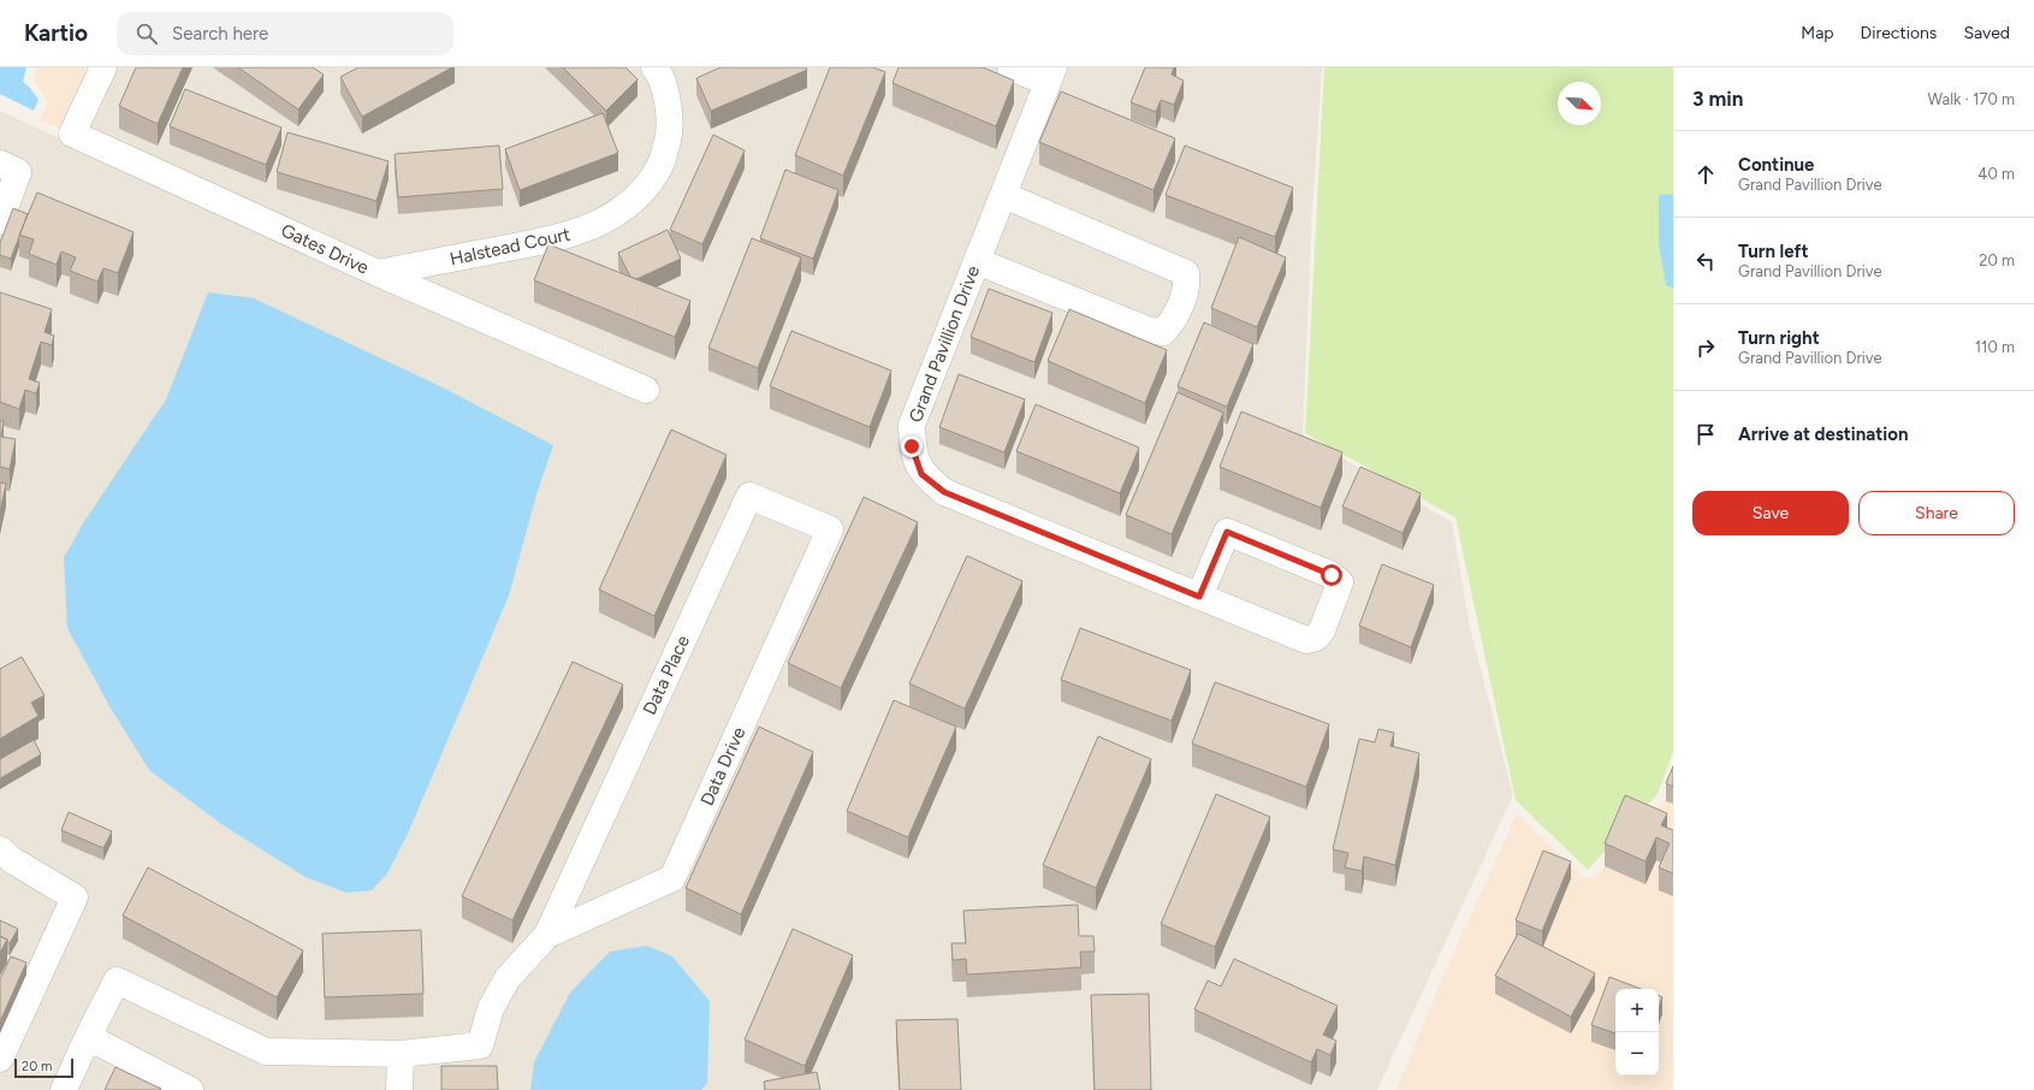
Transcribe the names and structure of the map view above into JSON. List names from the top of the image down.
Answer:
{
  "streets": {
    "street": [
      "Halstead Court",
      "Gates Drive",
      "Grand Pavillion Drive",
      "Data Place",
      "Data Drive"
    ]
  },
  "crossings": [
    ["Halstead Court", "Gates Drive"],
    ["Data Place", "Data Drive"]
  ],
  "scale_bar": "20 m",
  "north": "bottom right",
  "page": {
    "header": "Kartio",
    "search": "Search here",
    "nav": ["Map", "Directions", "Saved"],
    "heading": ["3 min", "Walk · 170 m"],
    "list": [
      ["Continue", "Grand Pavillion Drive", "40 m"],
      ["Turn left", "Grand Pavillion Drive", "20 m"],
      ["Turn right", "Grand Pavillion Drive", "110 m"],
      "Arrive at destination"
    ],
    "buttons": ["Save", "Share"],
    "map_buttons": ["+", "−"],
    "scale": "20 m"
  }
}
